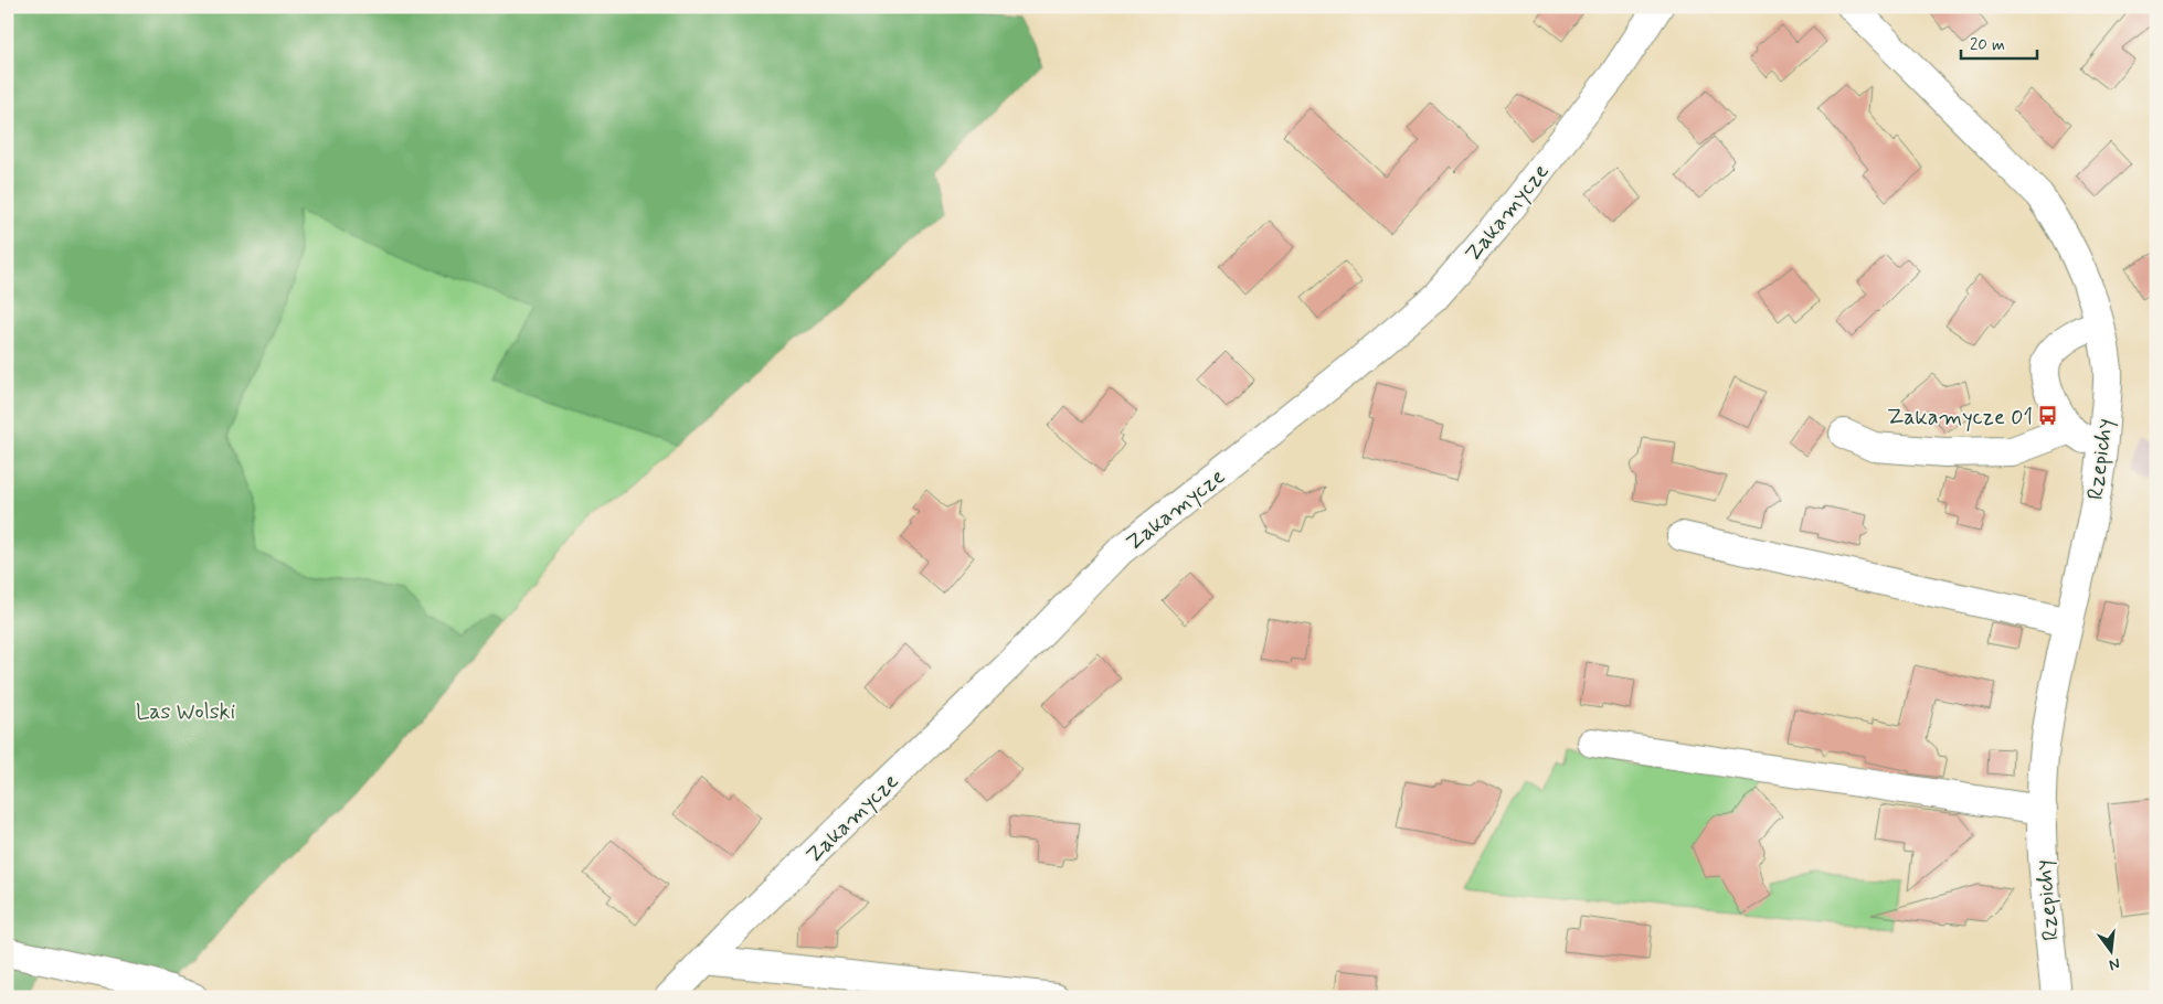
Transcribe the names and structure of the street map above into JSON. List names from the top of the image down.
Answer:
{
  "streets": {
    "street": ["Zakamycze", "Rzepichy"]
  },
  "parks": ["Las Wolski"],
  "places": {
    "bus stop": ["Zakamycze 01"]
  },
  "scale_bar": "20 m",
  "north": "bottom"
}
